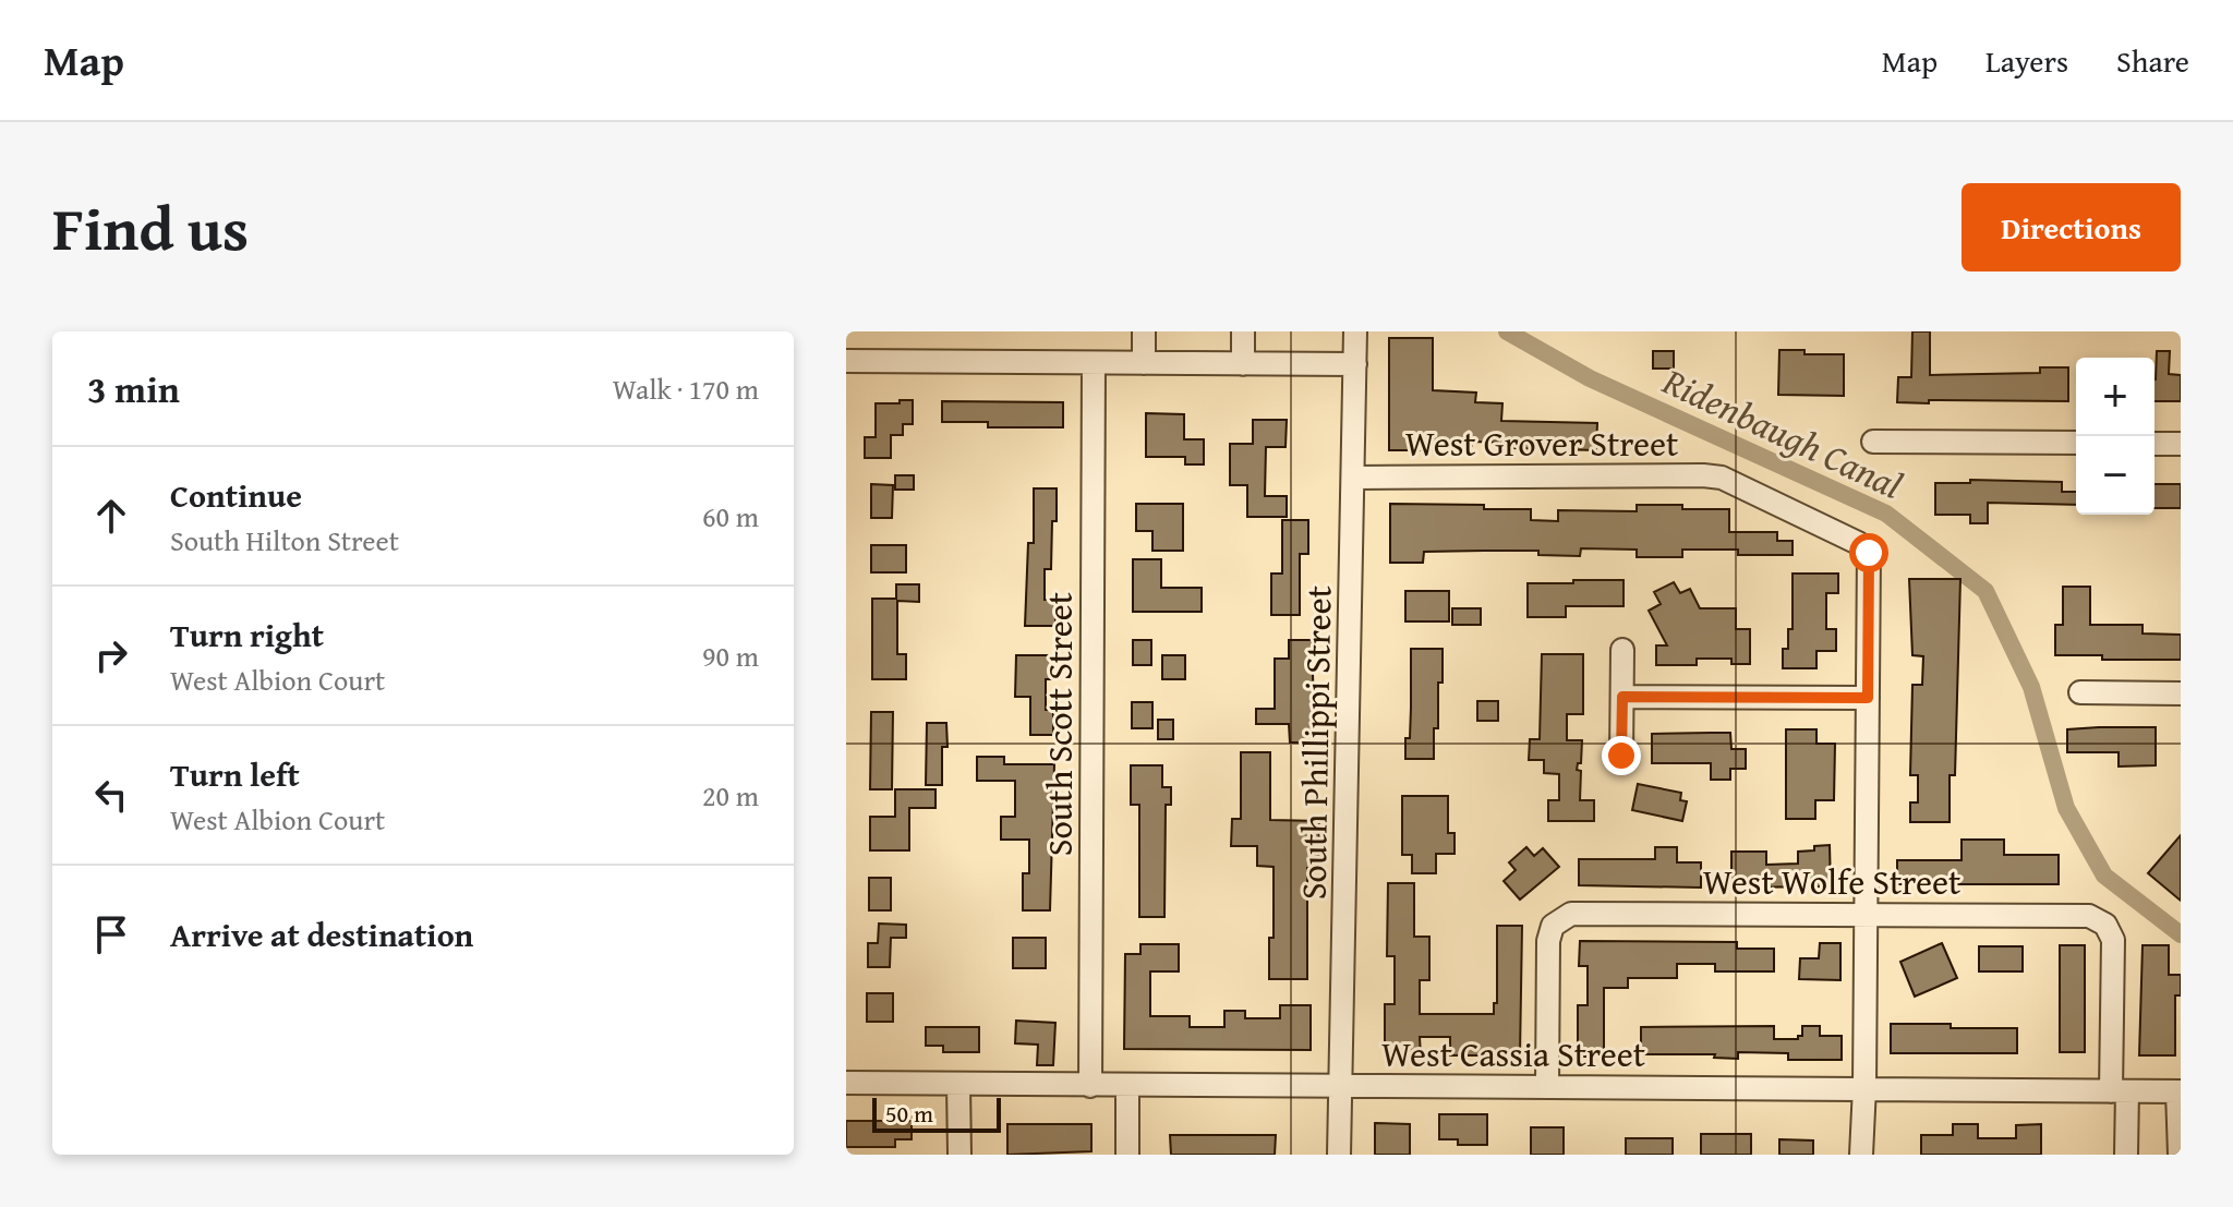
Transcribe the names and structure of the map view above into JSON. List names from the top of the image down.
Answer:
{
  "streets": {
    "street": [
      "West Grover Street",
      "South Scott Street",
      "South Phillippi Street",
      "West Wolfe Street",
      "West Cassia Street"
    ]
  },
  "crossings": [
    ["West Grover Street", "South Phillippi Street"],
    ["South Scott Street", "West Cassia Street"],
    ["South Phillippi Street", "West Cassia Street"],
    ["West Wolfe Street", "West Cassia Street"]
  ],
  "water": ["Ridenbaugh Canal"],
  "scale_bar": "50 m",
  "page": {
    "header": "Map",
    "nav": ["Map", "Layers", "Share"],
    "title": "Find us",
    "buttons": "Directions",
    "heading": ["3 min", "Walk · 170 m"],
    "map_buttons": ["+", "−"],
    "list": [
      ["Continue", "South Hilton Street", "60 m"],
      ["Turn right", "West Albion Court", "90 m"],
      ["Turn left", "West Albion Court", "20 m"],
      "Arrive at destination"
    ],
    "scale": "50 m"
  }
}
